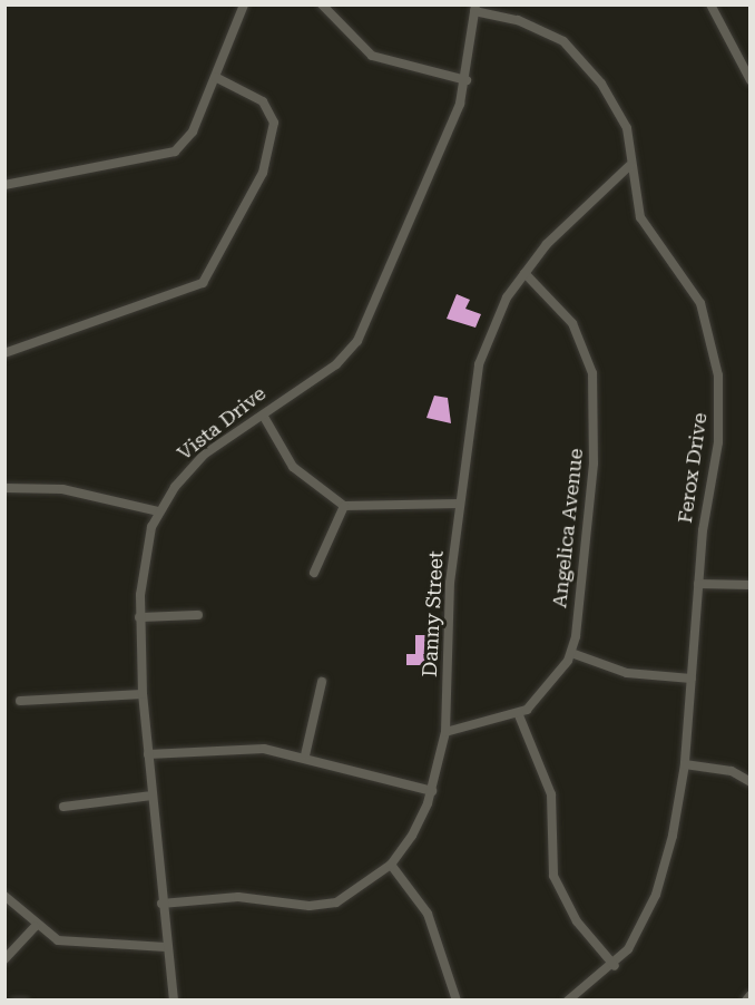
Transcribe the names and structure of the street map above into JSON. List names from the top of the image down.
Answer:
{
  "streets": {
    "street": [
      "Vista Drive",
      "Ferox Drive",
      "Angelica Avenue",
      "Danny Street"
    ]
  },
  "crossings": [
    ["Vista Drive", "Ferox Drive"],
    ["Vista Drive", "Danny Street"],
    ["Ferox Drive", "Danny Street"],
    ["Angelica Avenue", "Danny Street"]
  ]
}
